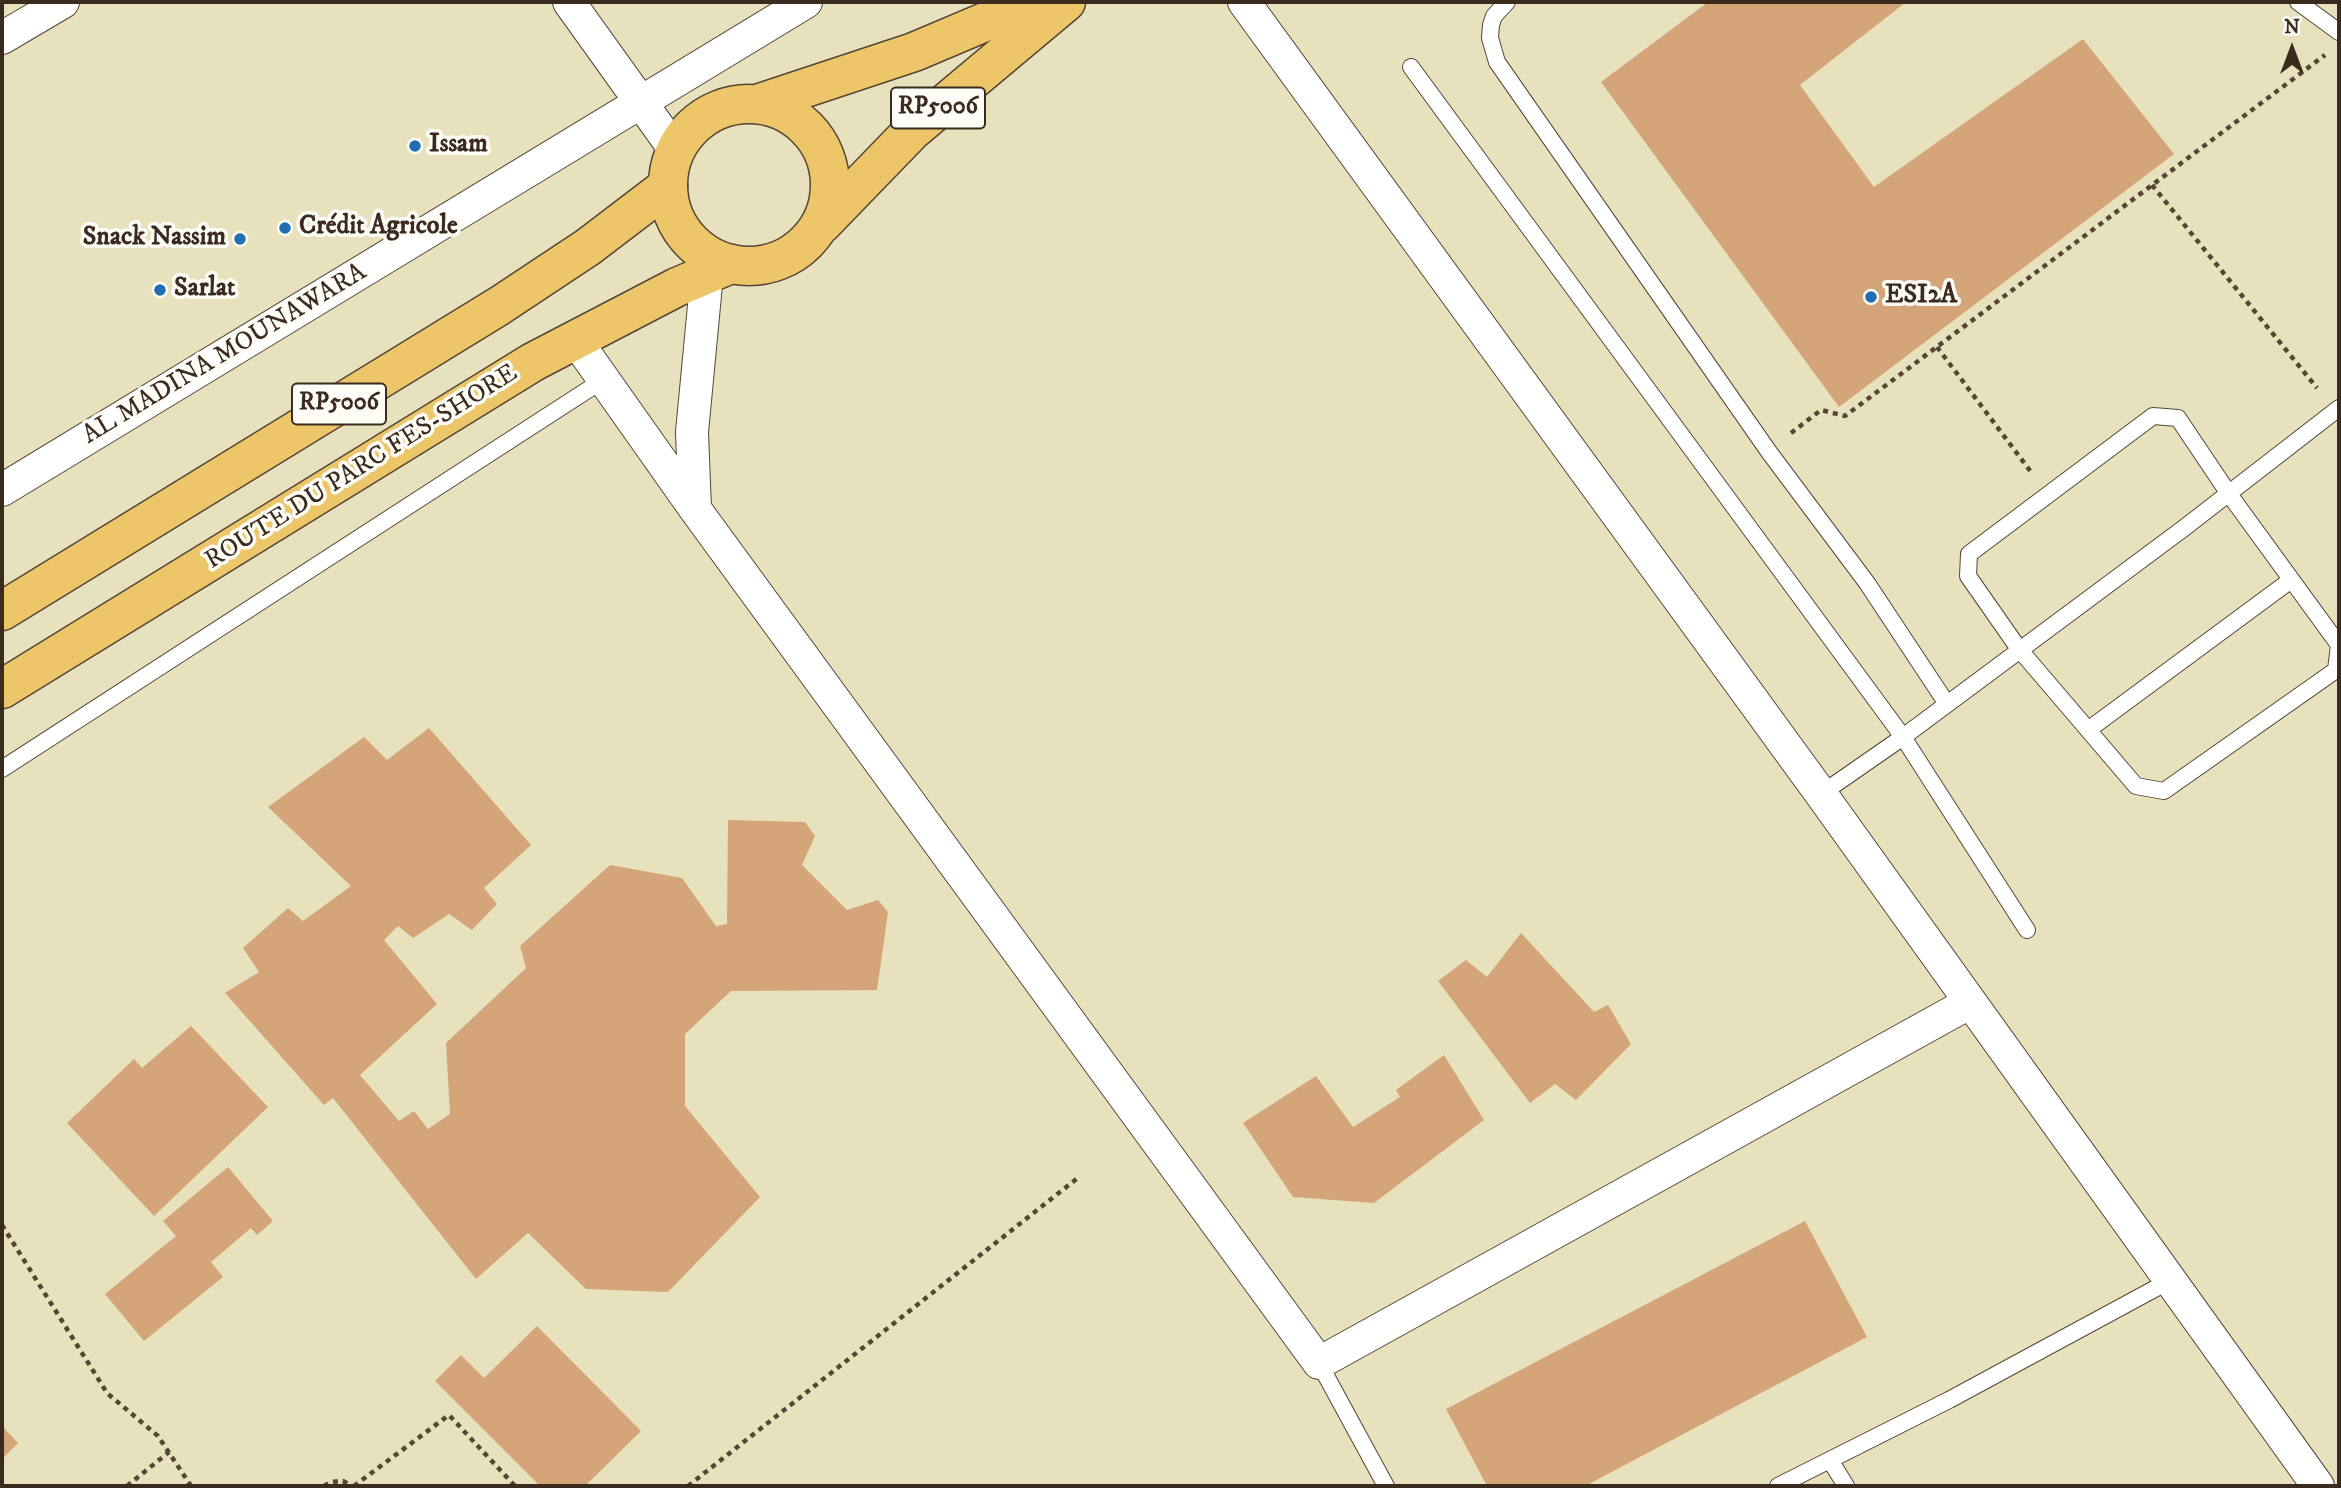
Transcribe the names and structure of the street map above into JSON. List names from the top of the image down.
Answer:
{
  "streets": {
    "main road": ["RP5006", "ROUTE DU PARC FES-SHORE"],
    "street": ["AL MADINA MOUNAWARA"]
  },
  "crossings": [
    ["RP5006", "ROUTE DU PARC FES-SHORE"]
  ],
  "places": [
    "Issam",
    "Crédit Agricole",
    "Snack Nassim",
    "Sarlat",
    "ESI2A"
  ],
  "north": "top"
}
